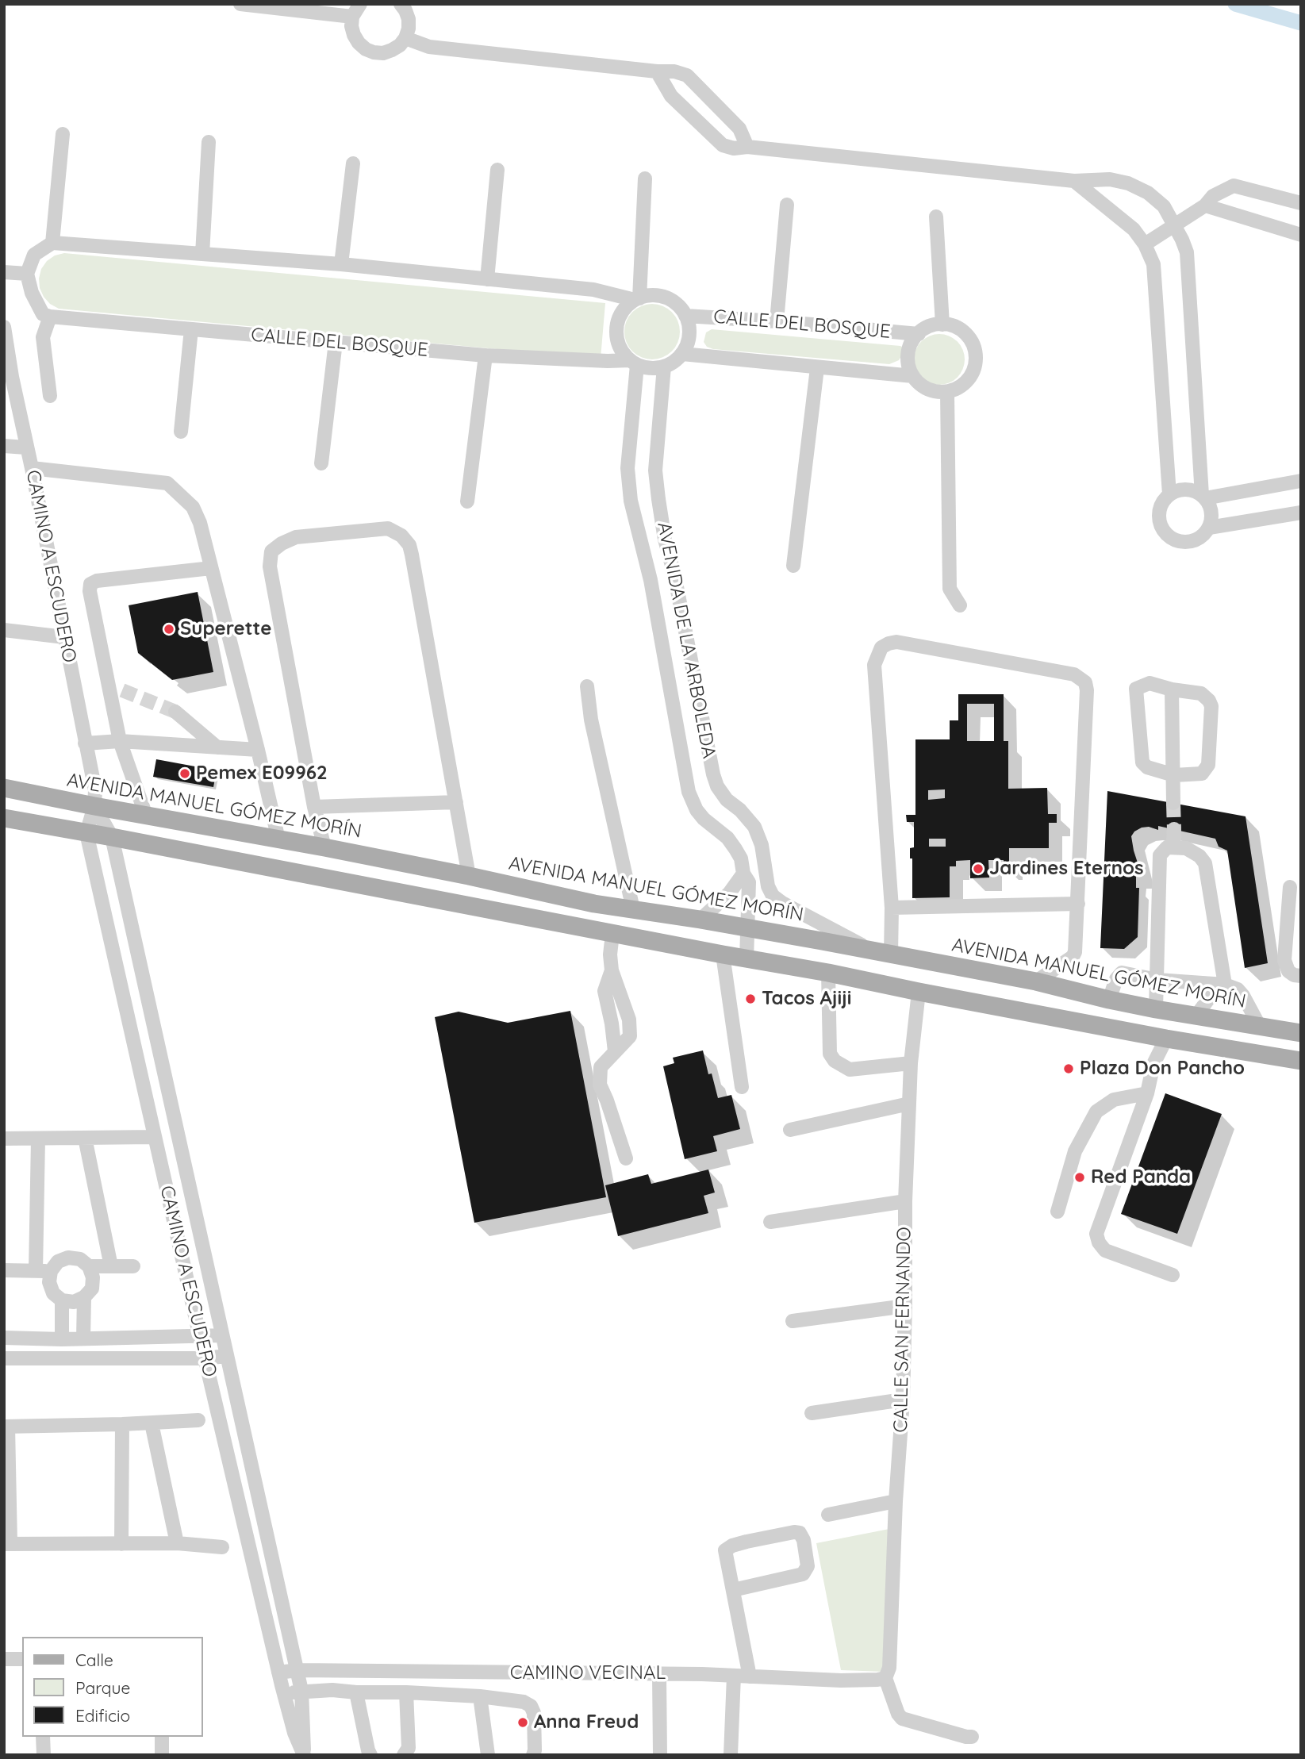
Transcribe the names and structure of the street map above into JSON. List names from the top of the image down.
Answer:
{
  "streets": {
    "main road": ["AVENIDA MANUEL GÓMEZ MORÍN"],
    "street": [
      "CALLE DEL BOSQUE",
      "CAMINO A ESCUDERO",
      "AVENIDA DE LA ARBOLEDA",
      "CALLE SAN FERNANDO",
      "CAMINO VECINAL"
    ]
  },
  "crossings": [
    ["CALLE DEL BOSQUE", "AVENIDA DE LA ARBOLEDA"],
    ["CAMINO A ESCUDERO", "AVENIDA MANUEL GÓMEZ MORÍN"],
    ["CAMINO A ESCUDERO", "CAMINO VECINAL"],
    ["AVENIDA DE LA ARBOLEDA", "AVENIDA MANUEL GÓMEZ MORÍN"],
    ["CALLE SAN FERNANDO", "CAMINO VECINAL"]
  ],
  "places": [
    "Superette",
    "Pemex E09962",
    "Jardines Eternos",
    "Tacos Ajiji",
    "Plaza Don Pancho",
    "Red Panda",
    "Anna Freud"
  ],
  "legend": ["Calle", "Parque", "Edificio"]
}
